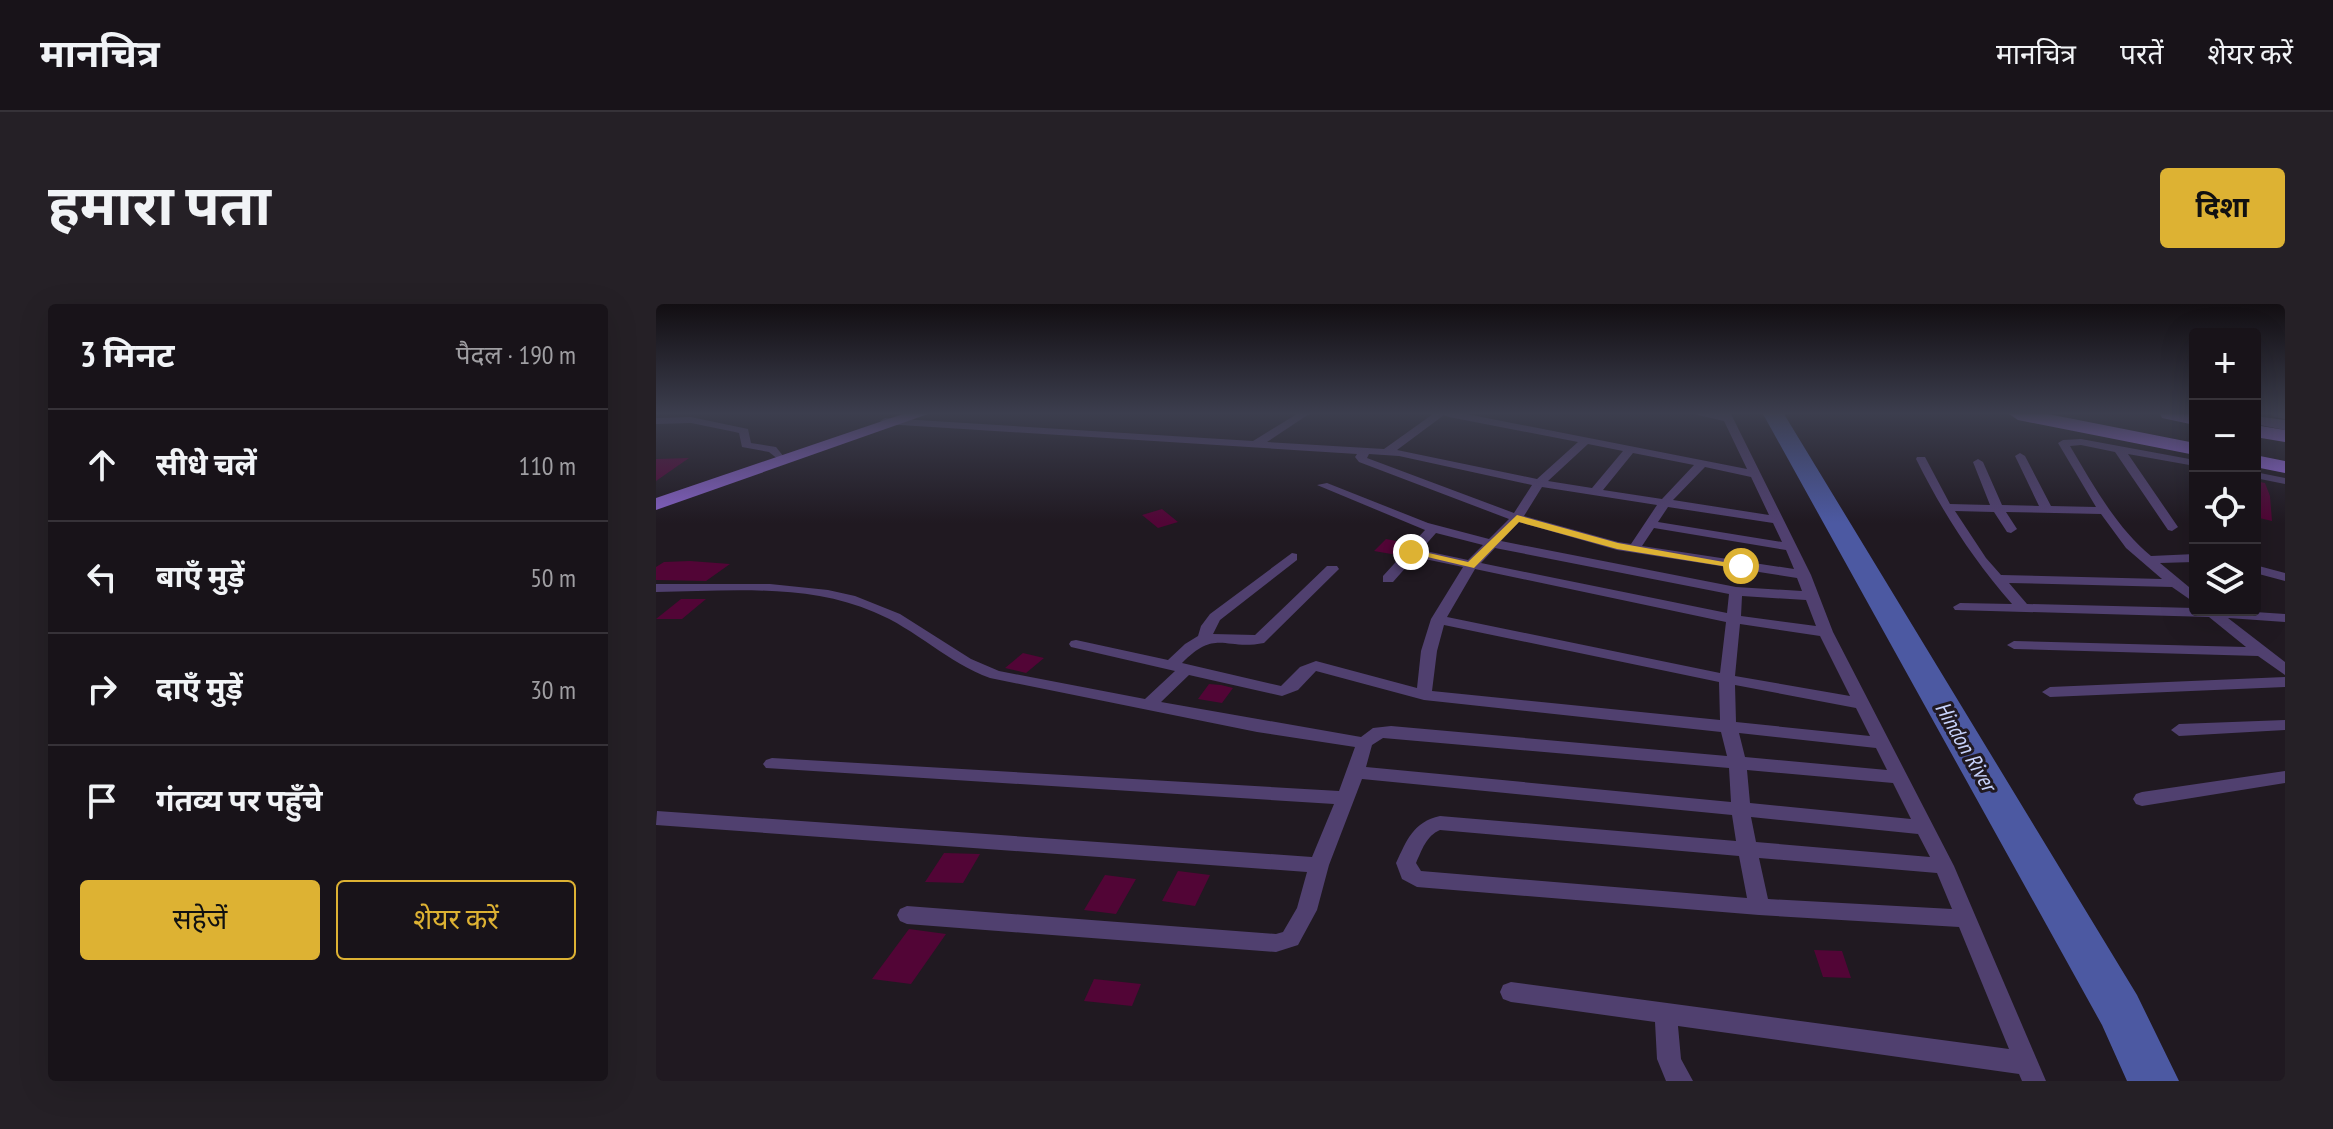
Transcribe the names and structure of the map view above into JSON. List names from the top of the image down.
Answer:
{
  "water": ["Hindon River"],
  "page": {
    "header": "मानचित्र",
    "nav": ["मानचित्र", "परतें", "शेयर करें"],
    "title": "हमारा पता",
    "buttons": [
      "दिशा",
      ["सहेजें", "शेयर करें"]
    ],
    "heading": ["3 मिनट", "पैदल · 190 m"],
    "map_buttons": ["+", "−"],
    "list": [
      ["सीधे चलें", "110 m"],
      ["बाएँ मुड़ें", "50 m"],
      ["दाएँ मुड़ें", "30 m"],
      "गंतव्य पर पहुँचे"
    ]
  }
}
